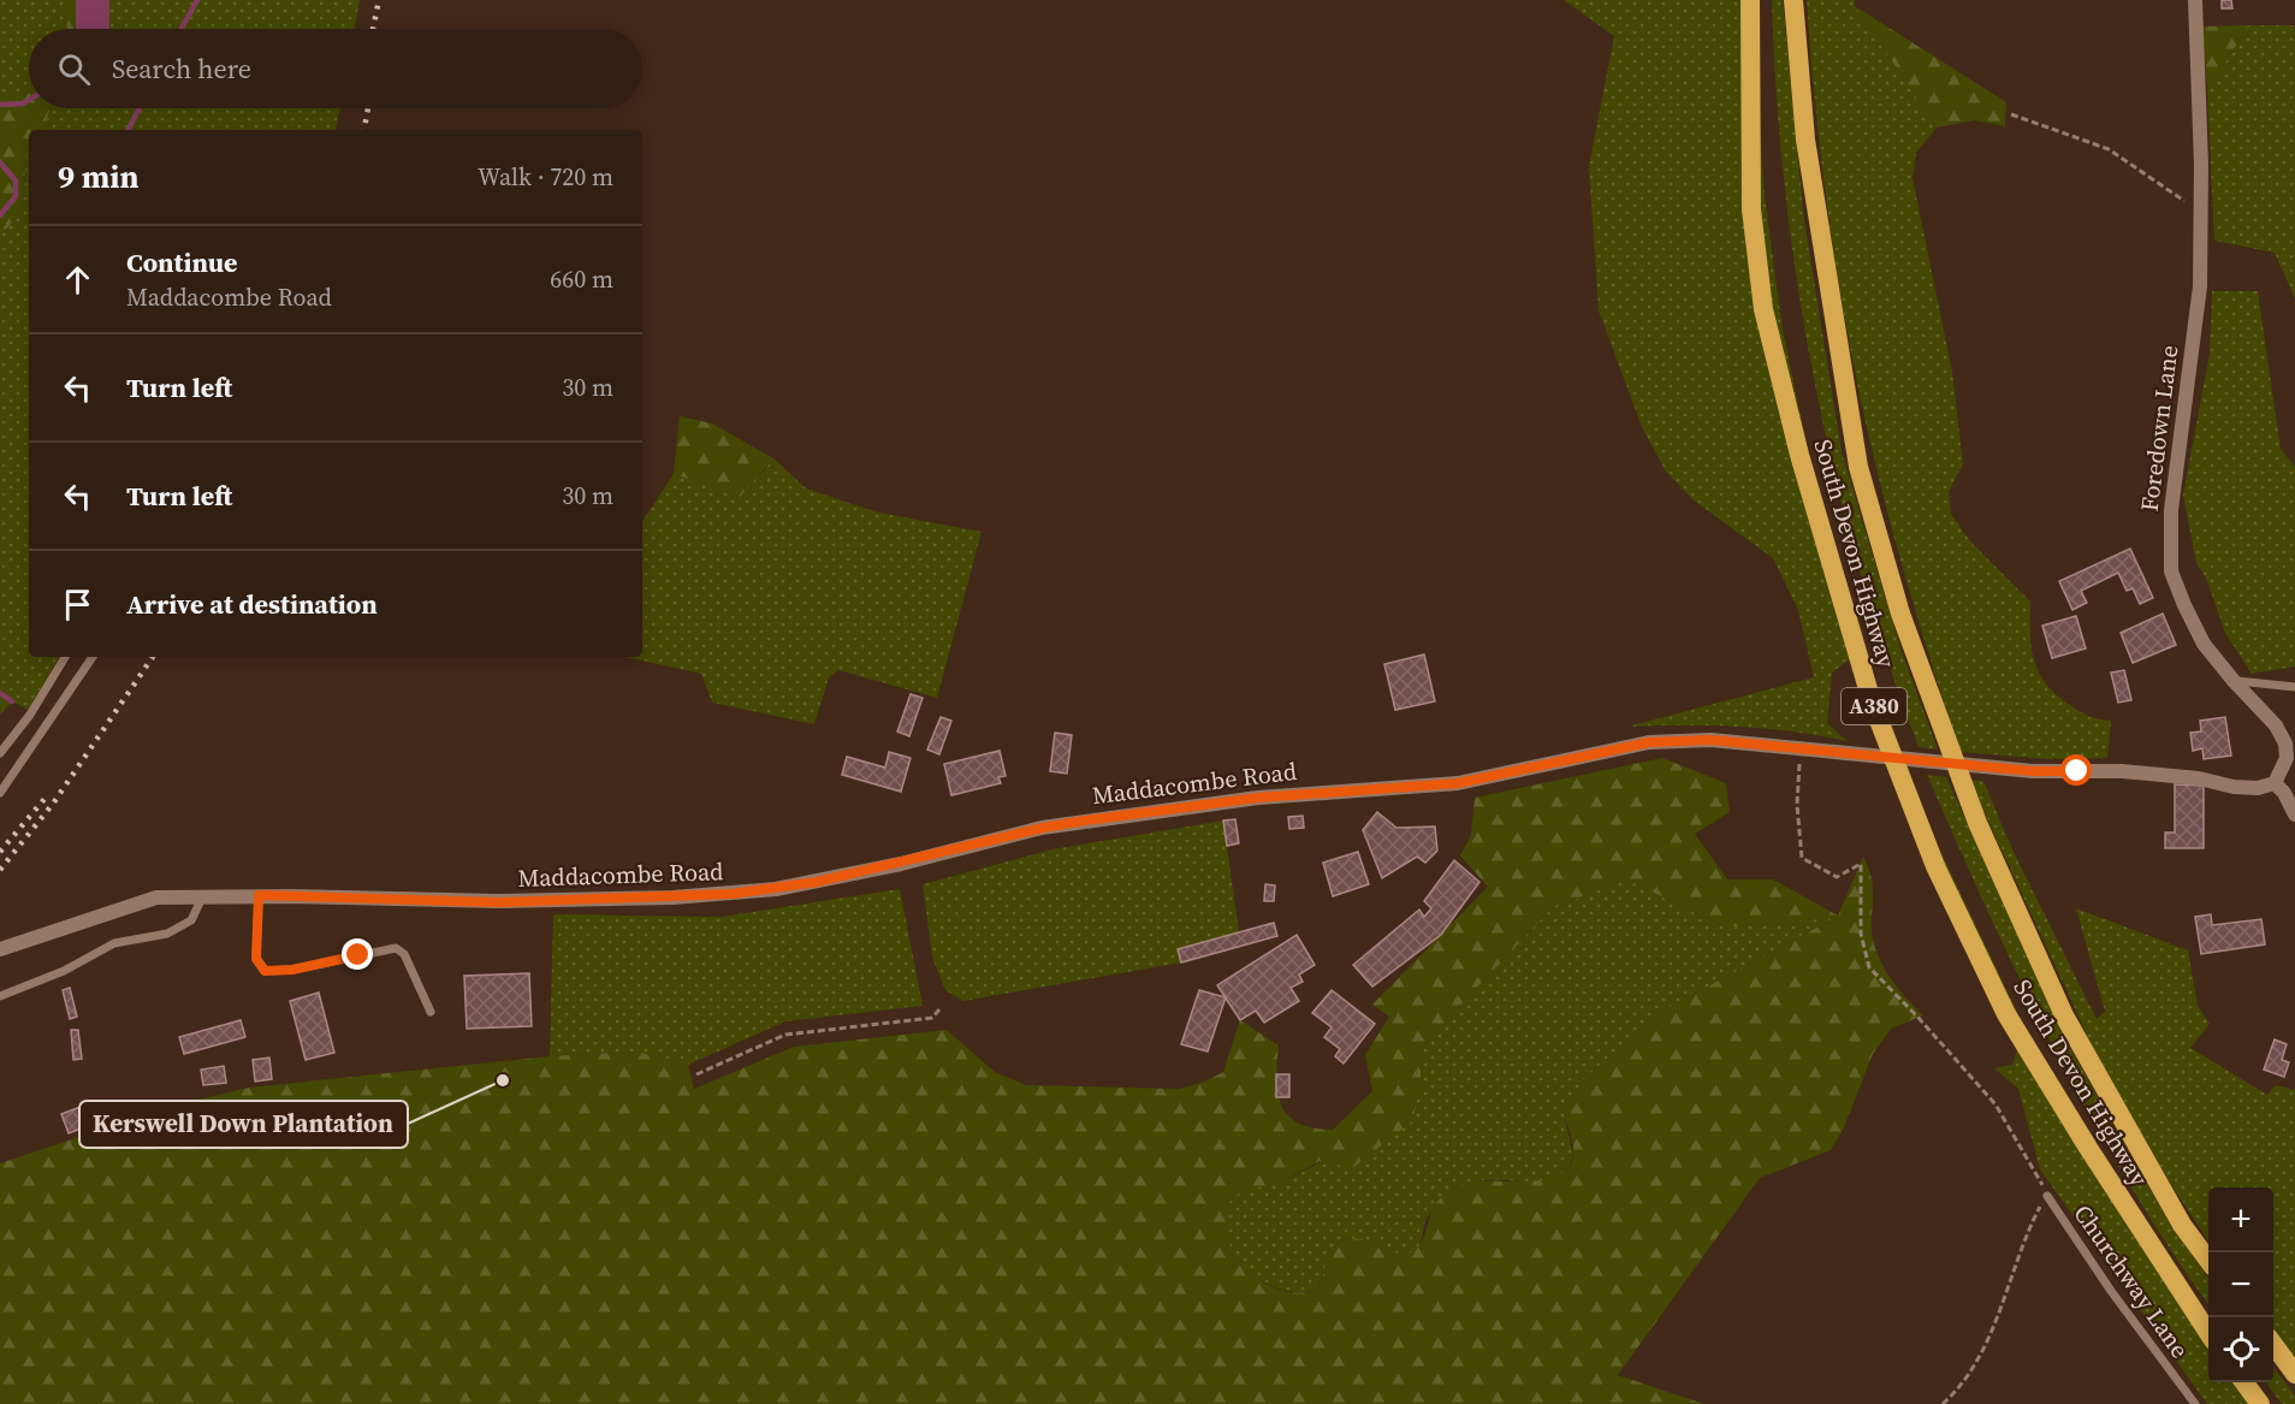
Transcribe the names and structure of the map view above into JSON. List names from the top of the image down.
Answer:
{
  "streets": {
    "highway": ["South Devon Highway", "A380"],
    "street": ["Foredown Lane", "Maddacombe Road"],
    "lane": ["Churchway Lane"]
  },
  "crossings": [
    ["Foredown Lane", "Maddacombe Road"]
  ],
  "places": ["Kerswell Down Plantation"],
  "page": {
    "search": "Search here",
    "heading": ["9 min", "Walk · 720 m"],
    "list": [
      ["Continue", "Maddacombe Road", "660 m"],
      ["Turn left", "30 m"],
      ["Turn left", "30 m"],
      "Arrive at destination"
    ],
    "map_buttons": ["+", "−"]
  }
}
